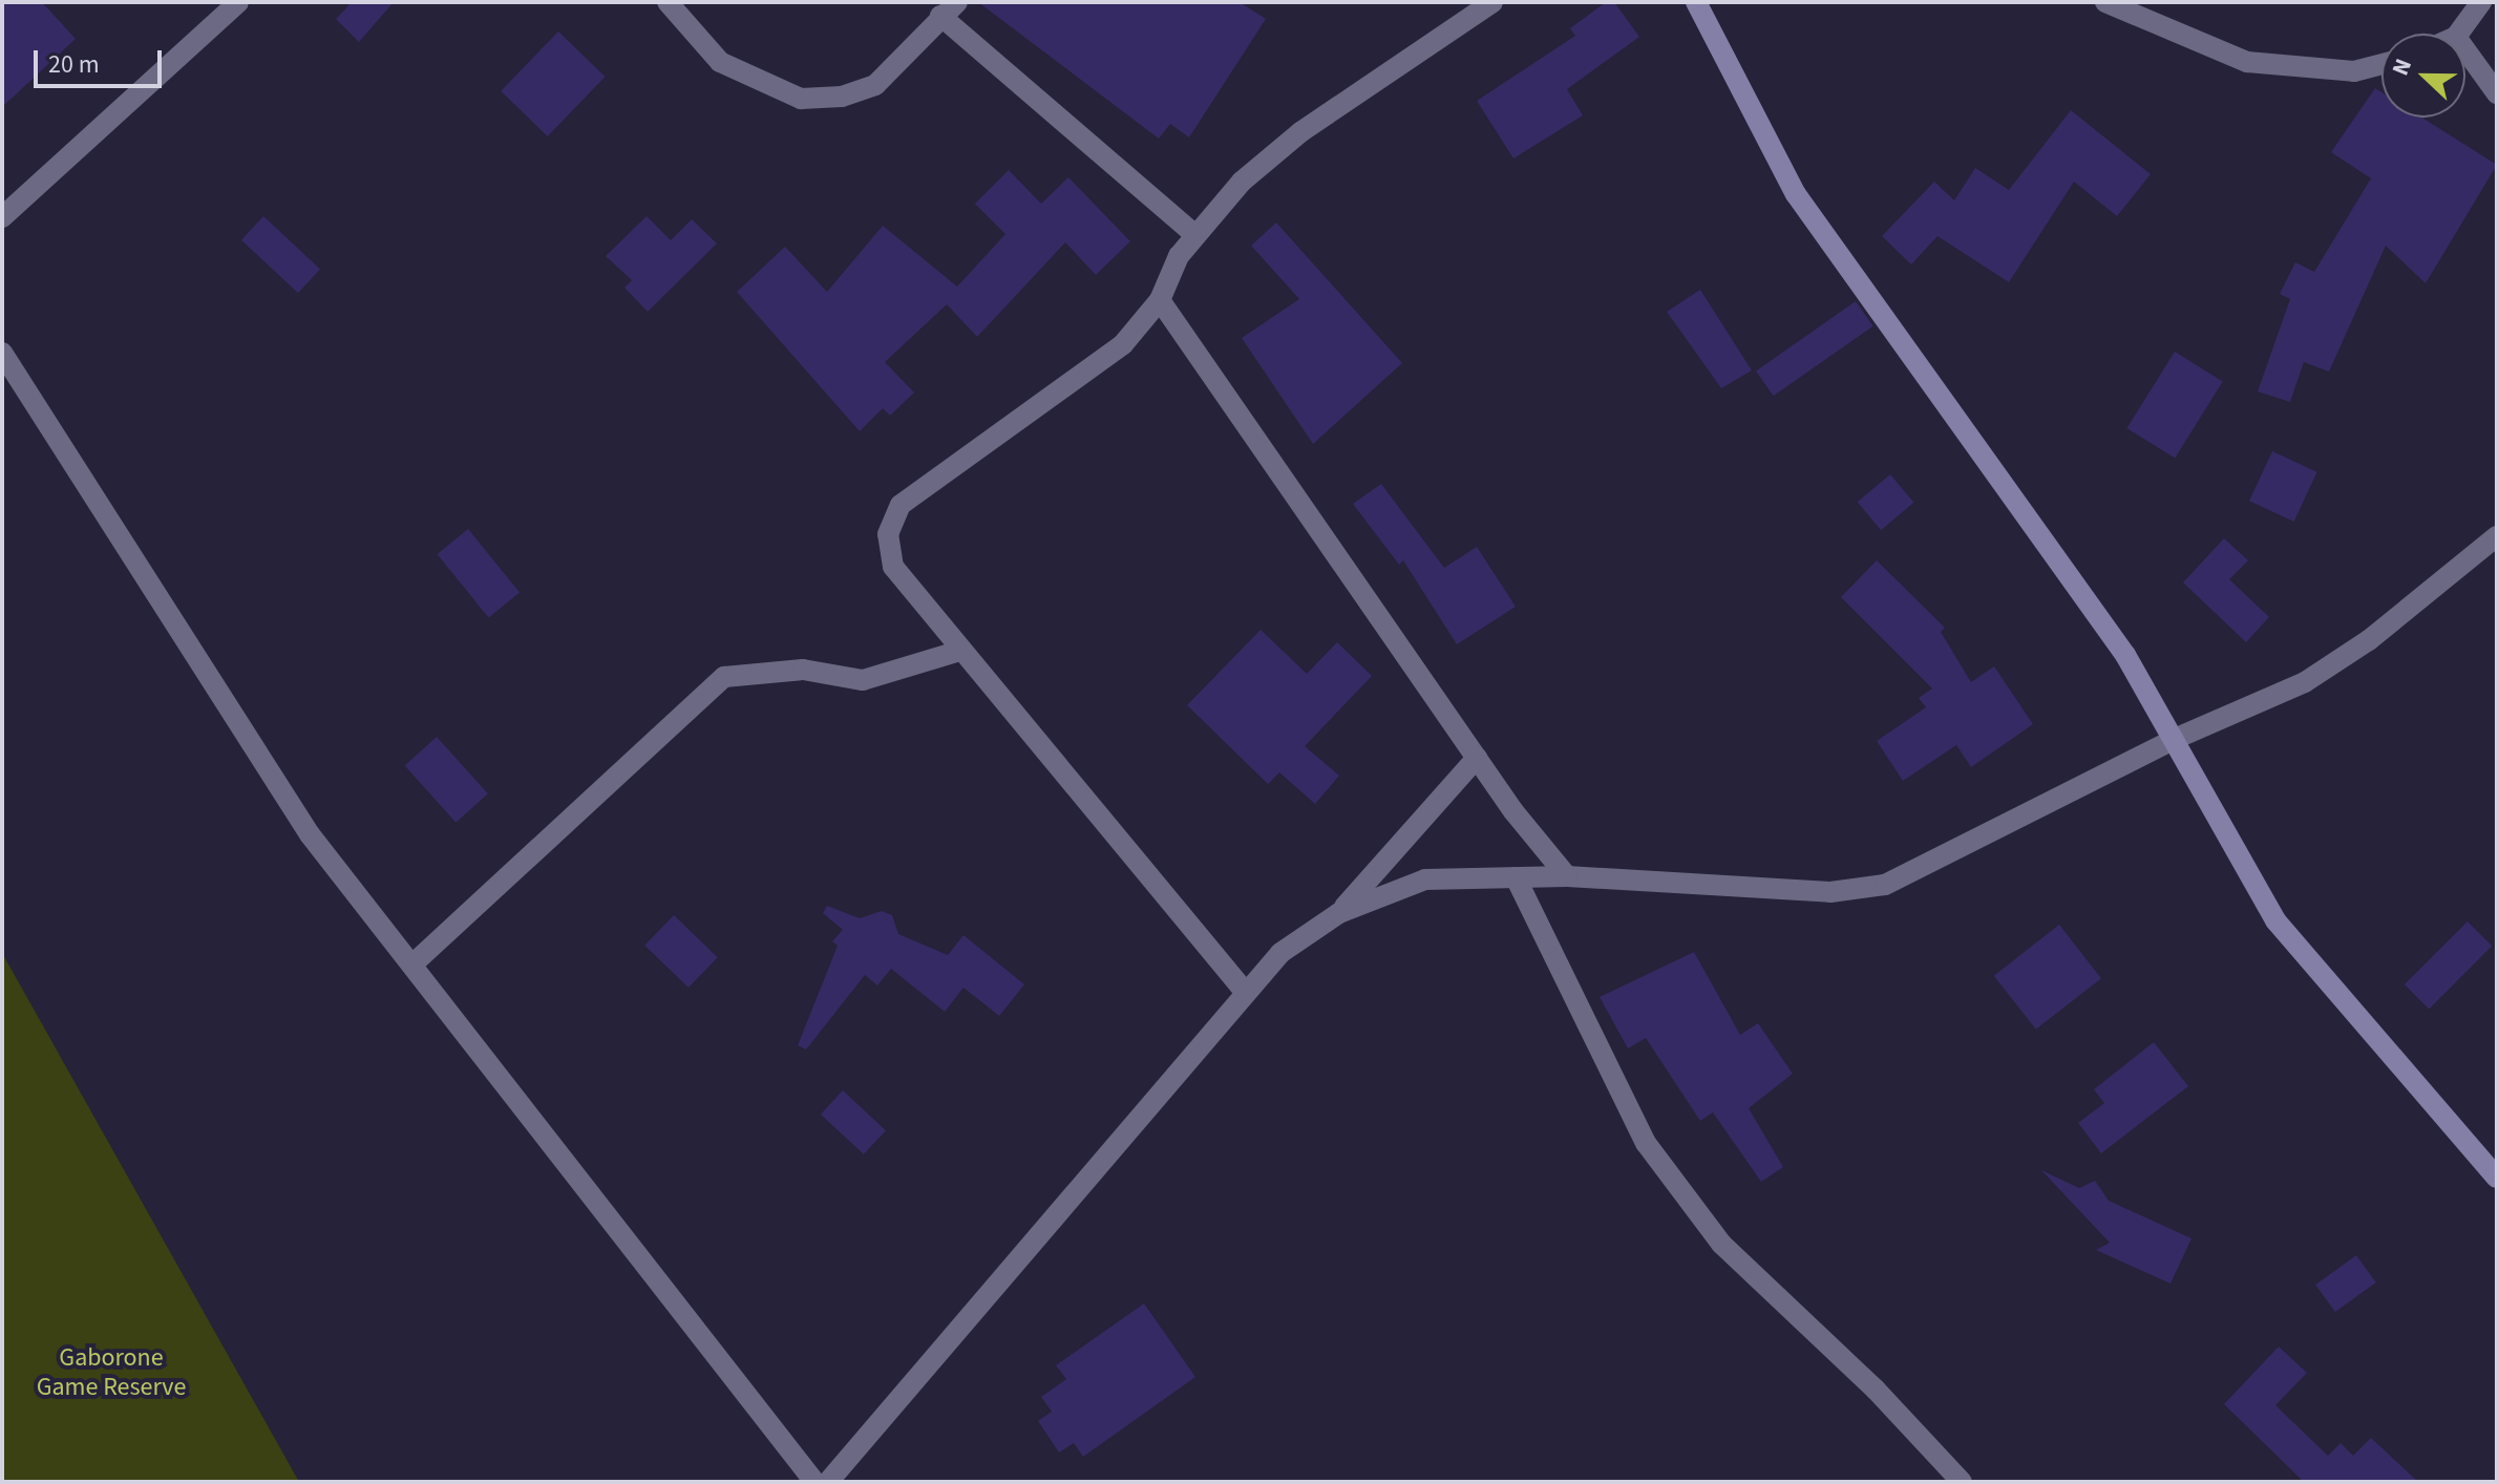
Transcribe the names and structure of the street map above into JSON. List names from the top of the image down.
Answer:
{
  "parks": ["Gaborone Game Reserve"],
  "scale_bar": "20 m",
  "north": "left"
}
